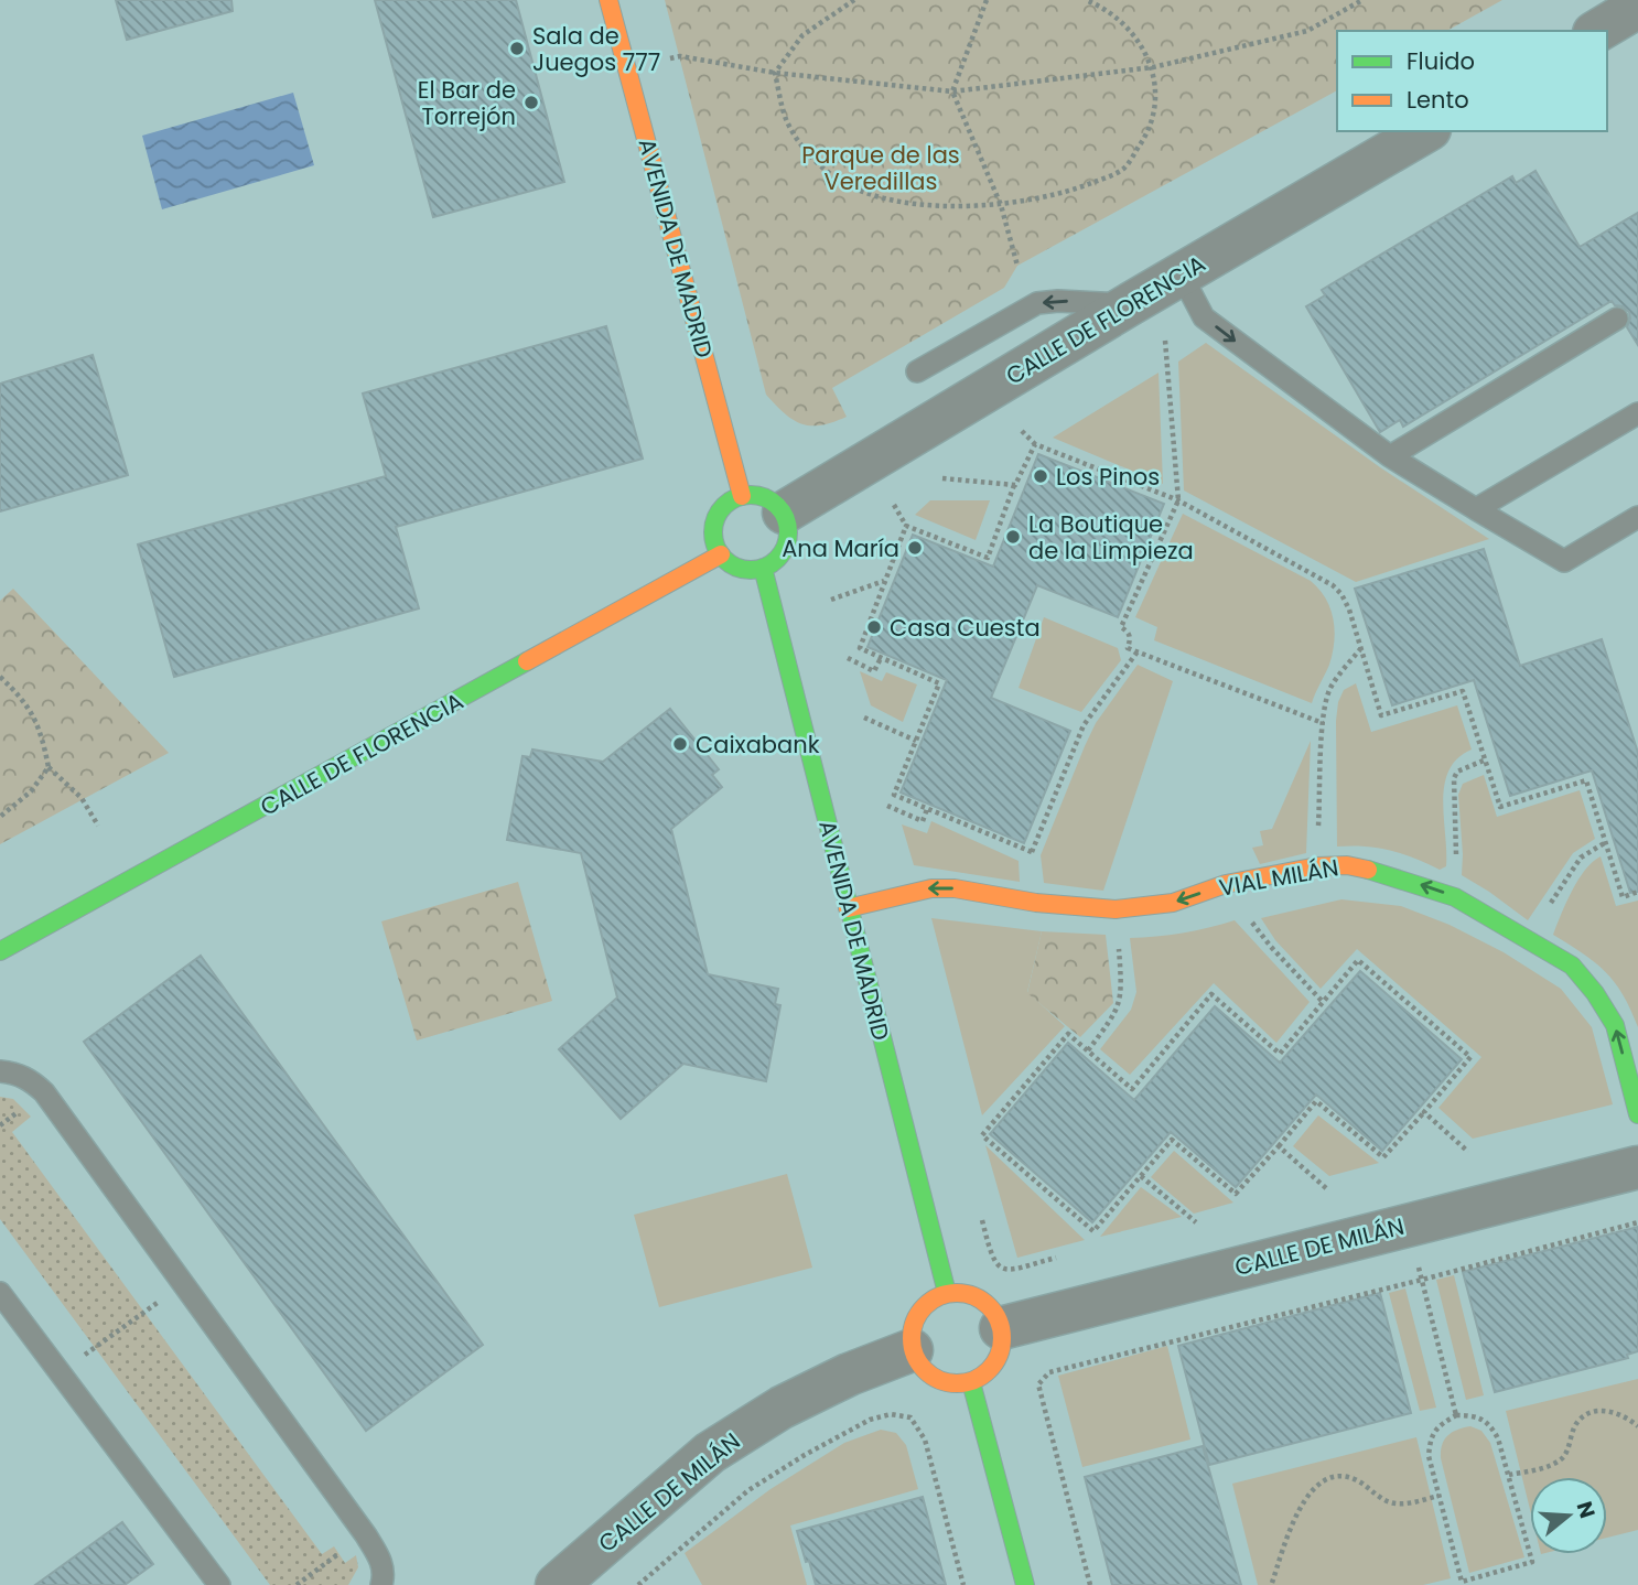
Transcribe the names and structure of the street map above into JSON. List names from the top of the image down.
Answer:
{
  "streets": {
    "street": [
      "AVENIDA DE MADRID",
      "CALLE DE FLORENCIA",
      "VIAL MILÁN",
      "CALLE DE MILÁN"
    ]
  },
  "crossings": [
    ["AVENIDA DE MADRID", "CALLE DE FLORENCIA"],
    ["AVENIDA DE MADRID", "VIAL MILÁN"],
    ["AVENIDA DE MADRID", "CALLE DE MILÁN"]
  ],
  "one_way": ["VIAL MILÁN"],
  "parks": ["Parque de las Veredillas"],
  "places": [
    "Sala de Juegos 777",
    "El Bar de Torrejón",
    "Los Pinos",
    "La Boutique de la Limpieza",
    "Ana María",
    "Casa Cuesta",
    "Caixabank"
  ],
  "legend": ["Fluido", "Lento"],
  "north": "right"
}
